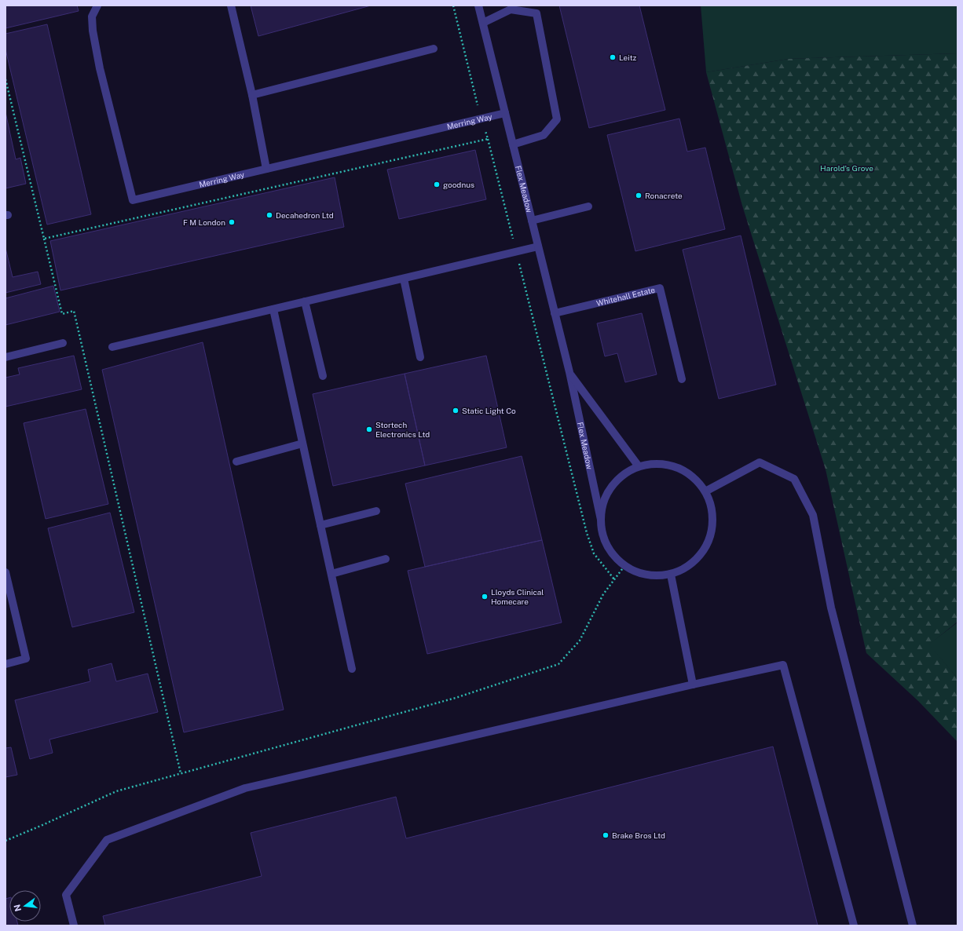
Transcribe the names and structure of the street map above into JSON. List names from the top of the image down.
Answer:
{
  "streets": {
    "street": ["Merring Way", "Flex Meadow", "Whitehall Estate"]
  },
  "crossings": [
    ["Merring Way", "Flex Meadow"],
    ["Flex Meadow", "Whitehall Estate"]
  ],
  "parks": ["Harold's Grove"],
  "places": [
    "Leitz",
    "goodnus",
    "Ronacrete",
    "Decahedron Ltd",
    "F M London",
    "Static Light Co",
    "Stortech Electronics Ltd",
    "Lloyds Clinical Homecare",
    "Brake Bros Ltd"
  ],
  "north": "left"
}
